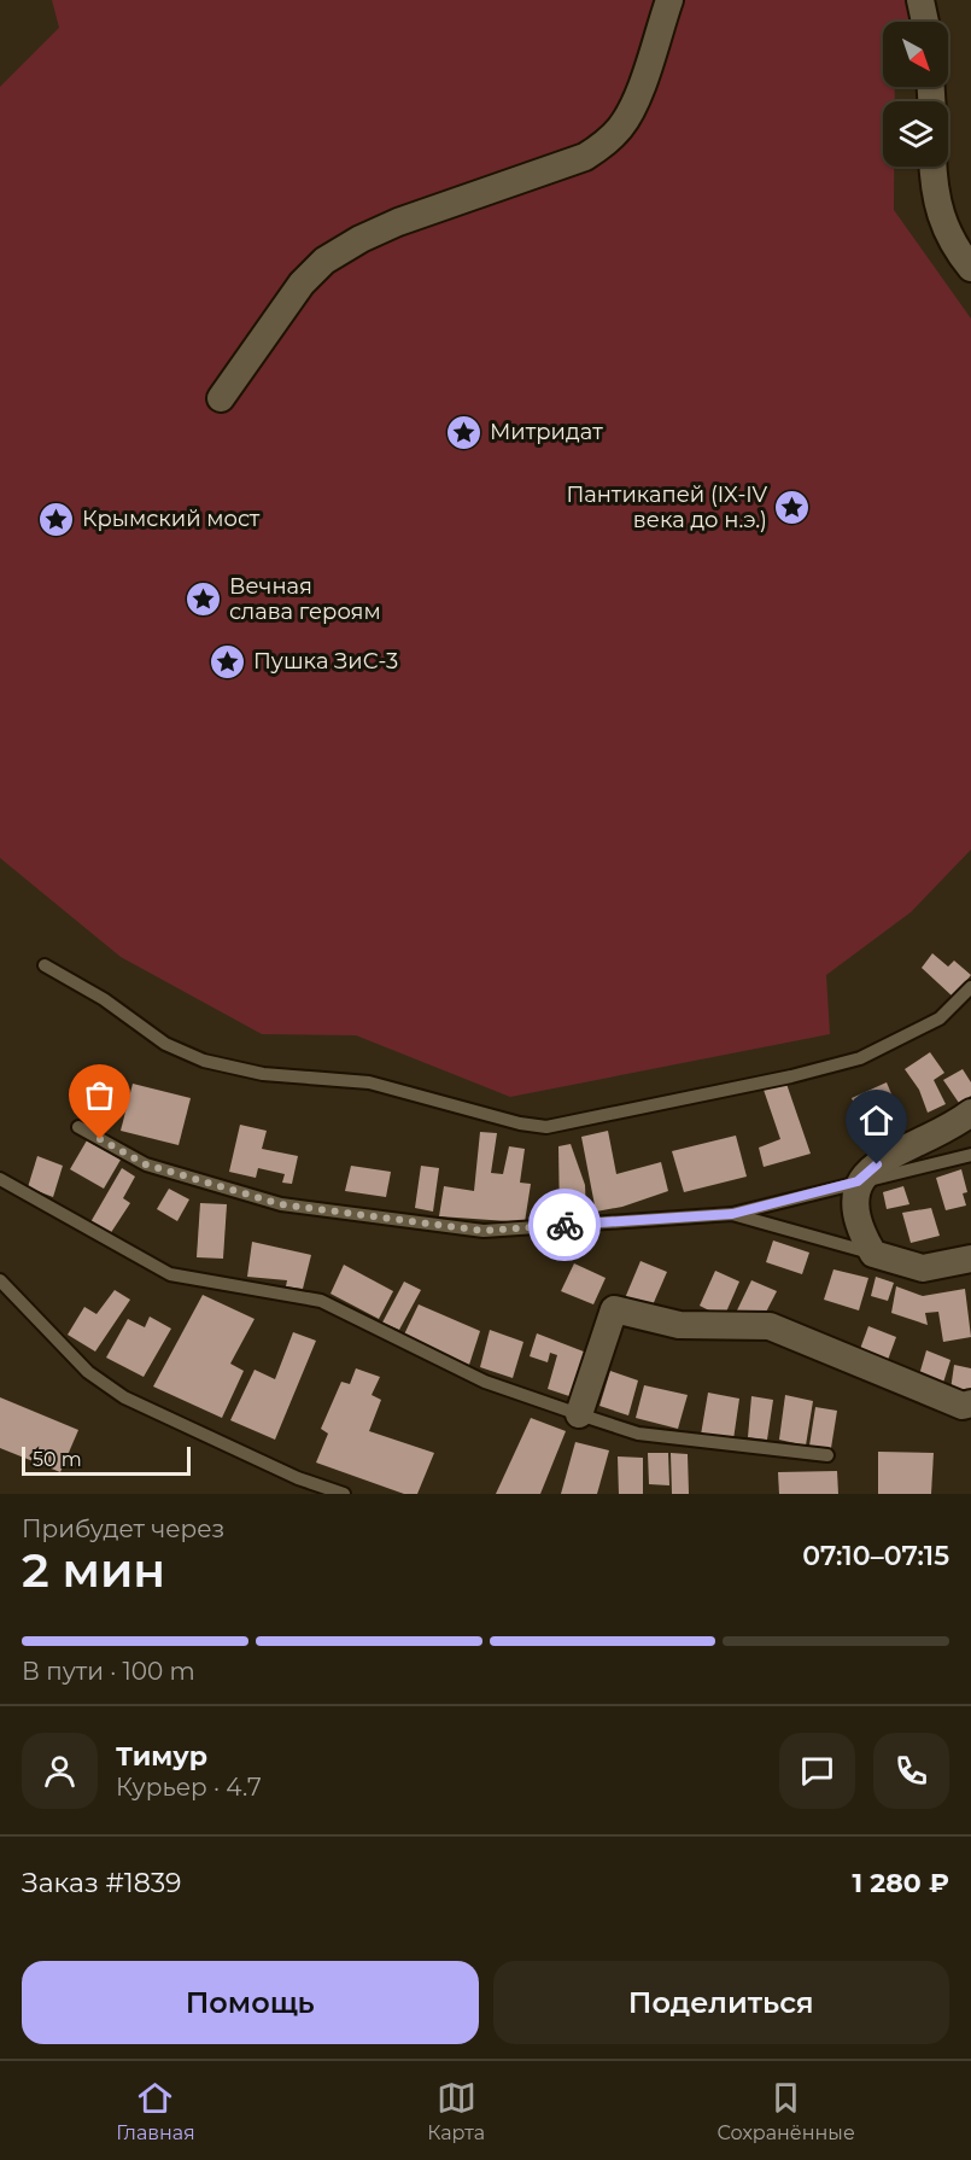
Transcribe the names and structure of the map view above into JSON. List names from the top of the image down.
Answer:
{
  "places": {
    "place": [
      "Митридат",
      "Пантикапей (IX-IV века до н.э.)",
      "Крымский мост",
      "Вечная слава героям",
      "Пушка ЗиС-3"
    ]
  },
  "scale_bar": "50 m",
  "north": "bottom right",
  "page": {
    "scale": "50 m",
    "heading": ["2 мин", "Прибудет через", "07:10–07:15"],
    "panel": [
      "Тимур",
      "Курьер · 4.7",
      "Заказ #1839",
      "1 280 ₽"
    ],
    "bar": "В пути · 100 m",
    "buttons": ["Помощь", "Поделиться"],
    "tabs": ["Главная", "Карта", "Сохранённые"]
  }
}
